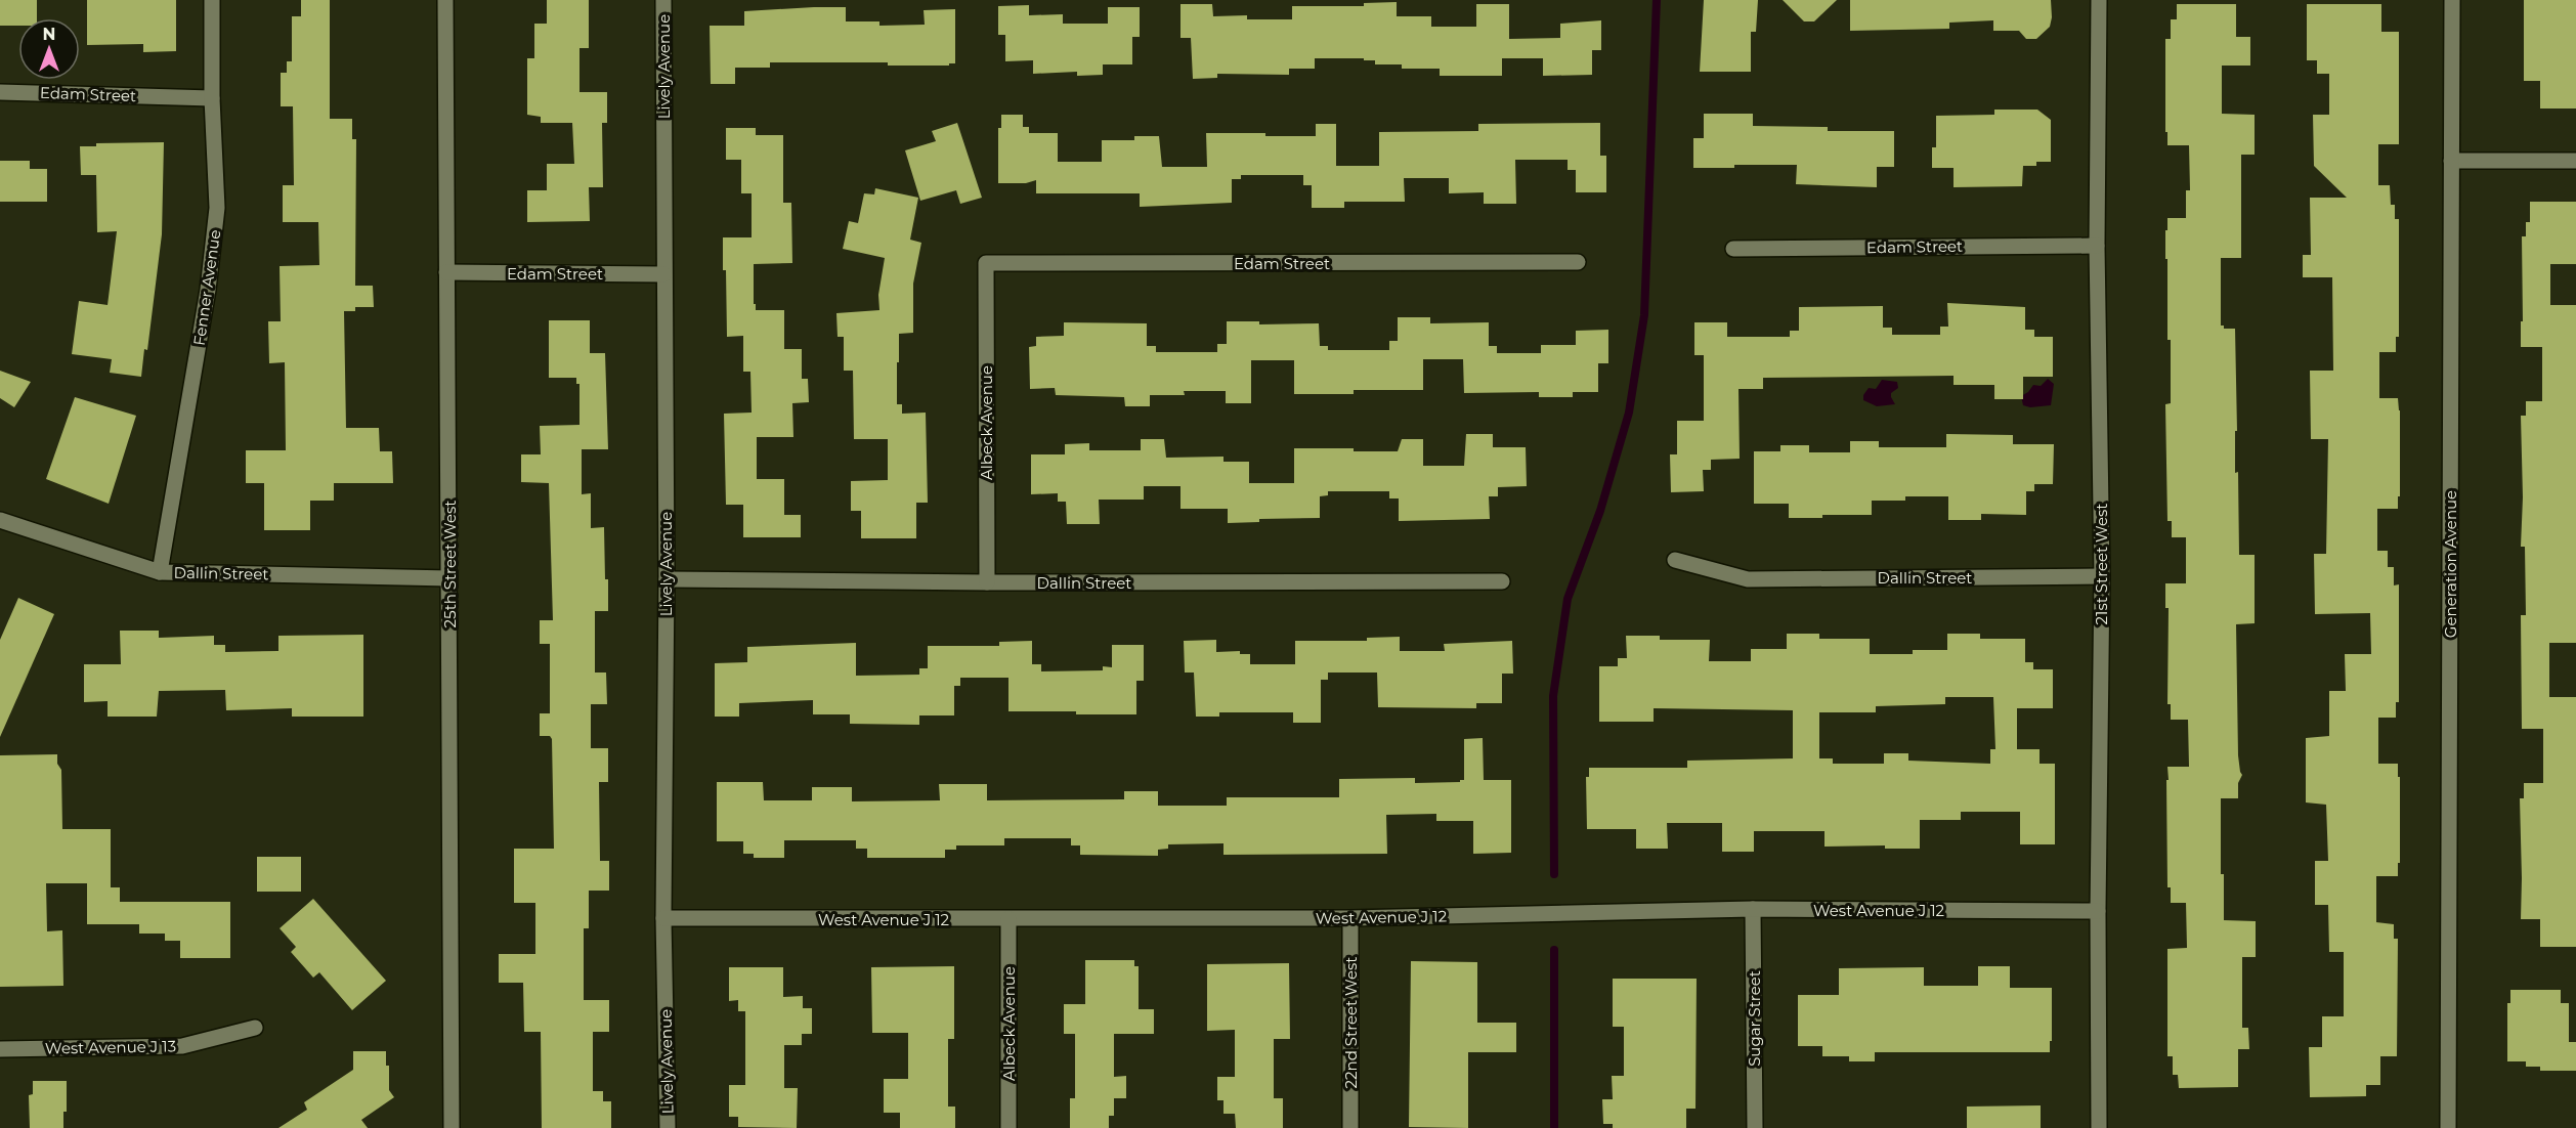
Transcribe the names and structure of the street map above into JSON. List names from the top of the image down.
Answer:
{
  "streets": {
    "street": [
      "Lively Avenue",
      "Edam Street",
      "Fenner Avenue",
      "Albeck Avenue",
      "25th Street West",
      "21st Street West",
      "Generation Avenue",
      "Dallin Street",
      "West Avenue J 12",
      "Sugar Street",
      "22nd Street West",
      "West Avenue J 13"
    ]
  },
  "crossings": [
    ["Lively Avenue", "Edam Street"],
    ["Lively Avenue", "Dallin Street"],
    ["Lively Avenue", "West Avenue J 12"],
    ["Edam Street", "Fenner Avenue"],
    ["Edam Street", "Albeck Avenue"],
    ["Edam Street", "25th Street West"],
    ["Edam Street", "21st Street West"],
    ["Fenner Avenue", "Dallin Street"],
    ["Albeck Avenue", "Dallin Street"],
    ["Albeck Avenue", "West Avenue J 12"],
    ["25th Street West", "Dallin Street"],
    ["21st Street West", "Dallin Street"],
    ["21st Street West", "West Avenue J 12"],
    ["West Avenue J 12", "Sugar Street"],
    ["West Avenue J 12", "22nd Street West"]
  ],
  "north": "top"
}
